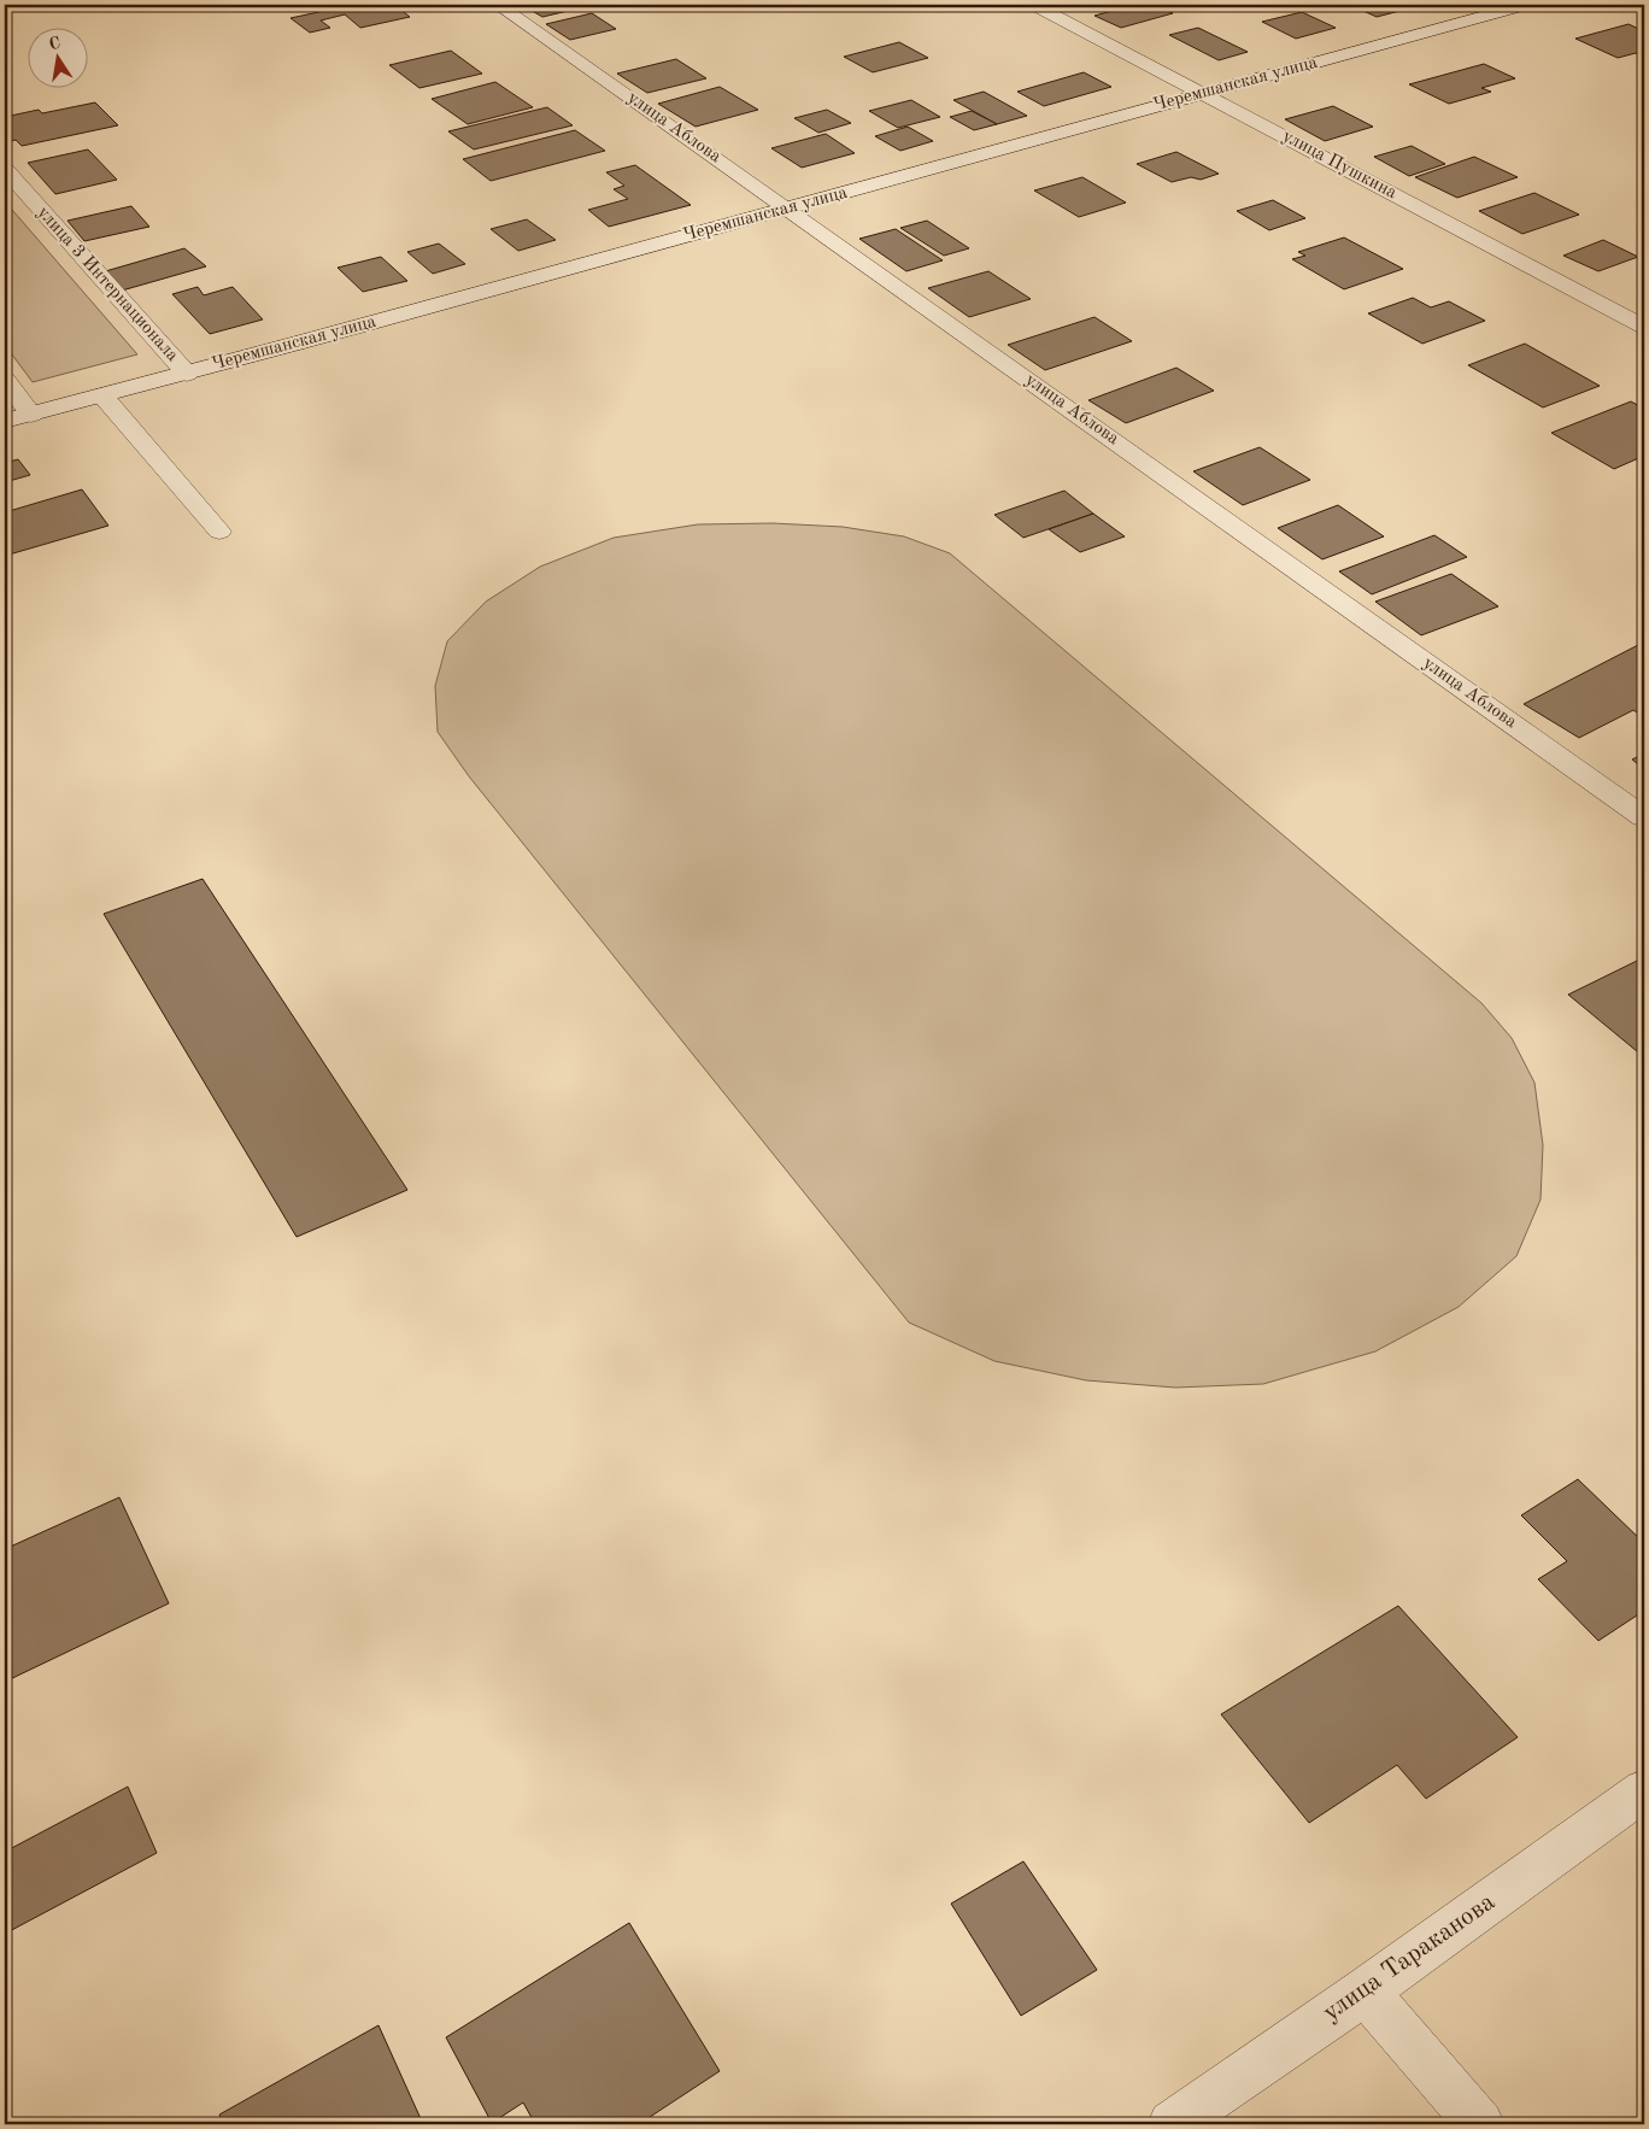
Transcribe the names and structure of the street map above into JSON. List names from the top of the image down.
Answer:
{
  "streets": {
    "street": [
      "Черемшанская улица",
      "улица Аблова",
      "улица Пушкина",
      "улица 3 Интернационала",
      "улица Тараканова"
    ]
  },
  "crossings": [
    ["Черемшанская улица", "улица Аблова"],
    ["Черемшанская улица", "улица Пушкина"],
    ["Черемшанская улица", "улица 3 Интернационала"]
  ],
  "north": "top"
}
